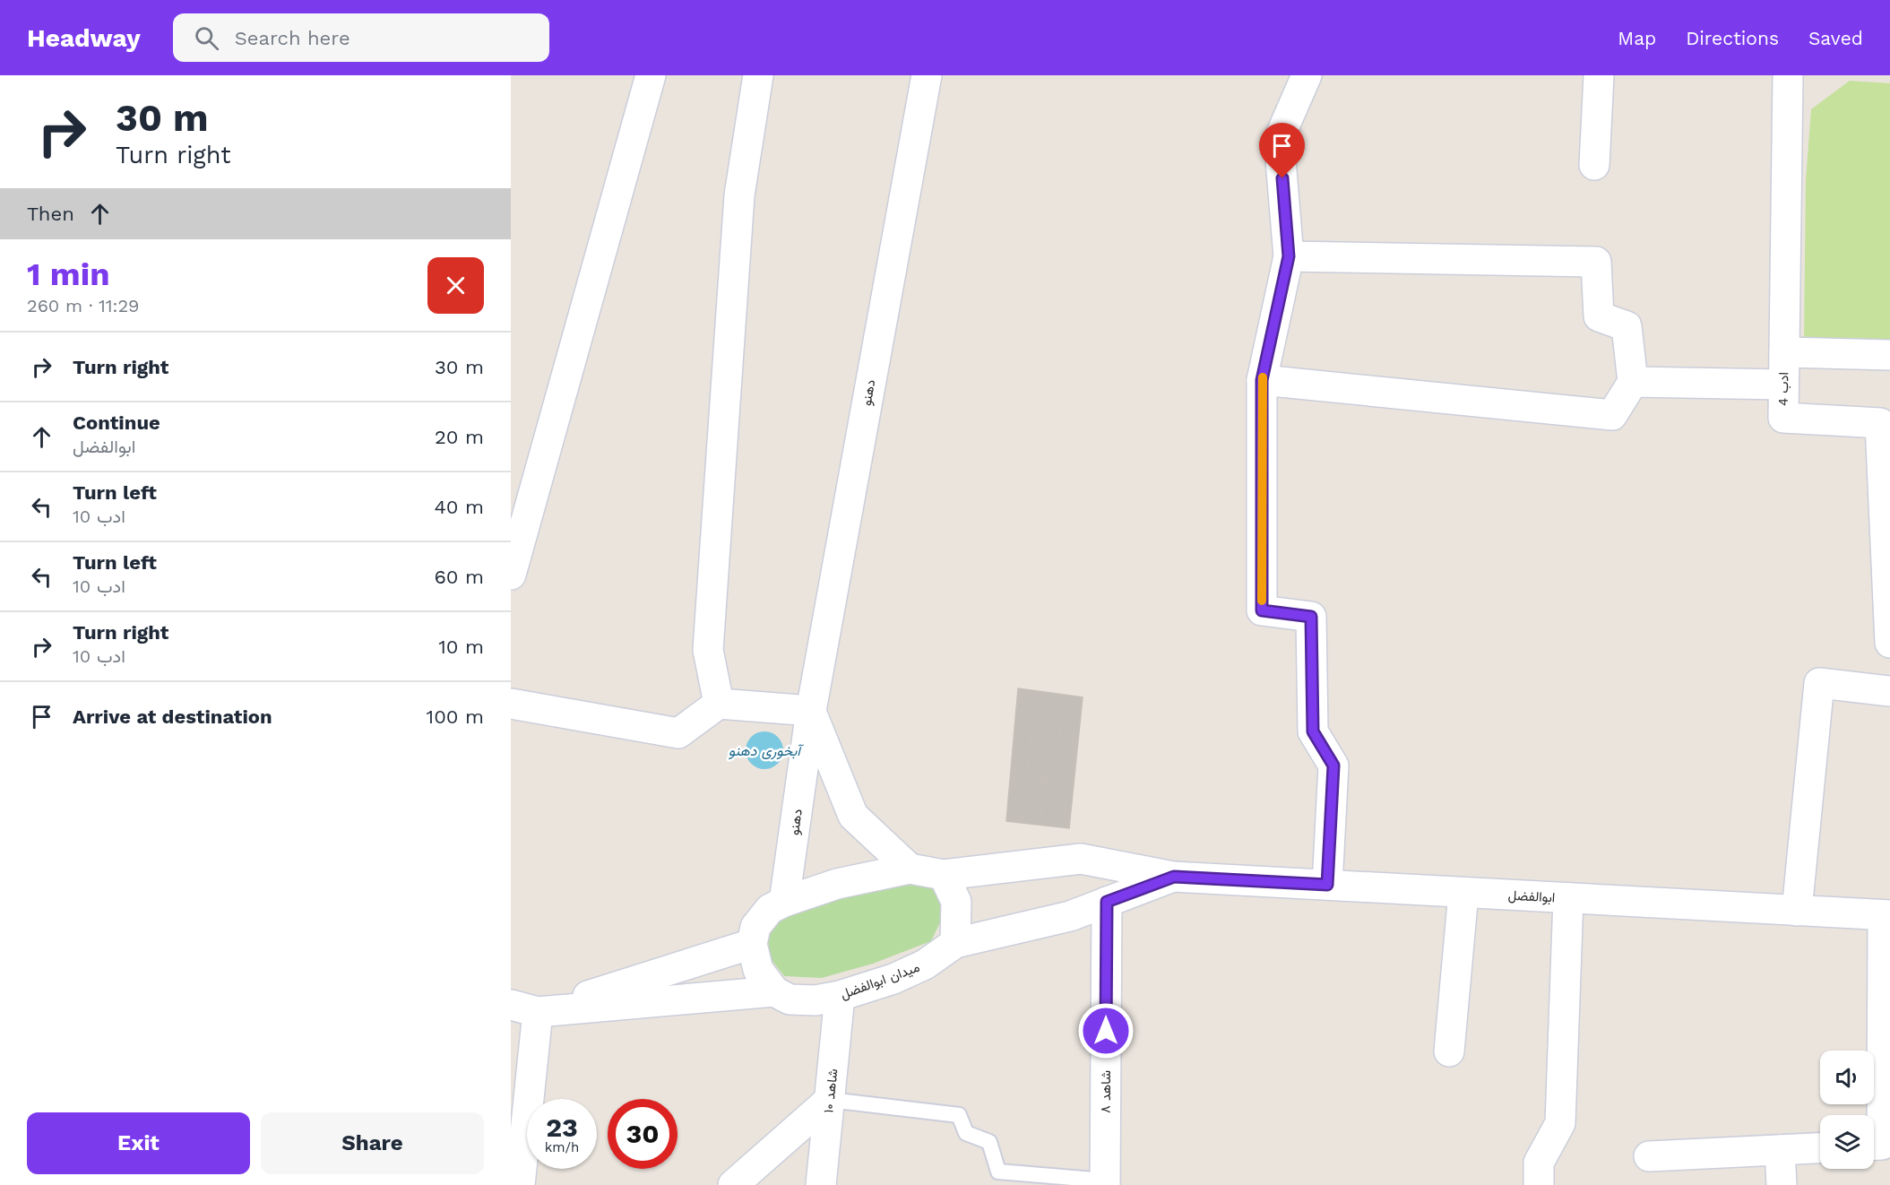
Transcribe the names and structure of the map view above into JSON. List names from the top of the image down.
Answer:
{
  "streets": {
    "street": [
      "ادب 4",
      "دهنو",
      "ابوالفضل",
      "میدان ابوالفضل",
      "شاهد ۱۰",
      "شاهد ۸"
    ]
  },
  "crossings": [
    ["میدان ابوالفضل", "شاهد ۱۰"]
  ],
  "water": ["آبخوری دهنو"],
  "page": {
    "header": "Headway",
    "search": "Search here",
    "nav": ["Map", "Directions", "Saved"],
    "turn": ["30 m", "Turn right"],
    "then": "Then",
    "heading": ["1 min", "260 m · 11:29"],
    "list": [
      {
        "name": "Turn right",
        "value": "30 m"
      },
      {
        "name": "Continue",
        "note": "ابوالفضل",
        "value": "20 m"
      },
      {
        "name": "Turn left",
        "note": "ادب 10",
        "value": "40 m"
      },
      {
        "name": "Turn left",
        "note": "ادب 10",
        "value": "60 m"
      },
      {
        "name": "Turn right",
        "note": "ادب 10",
        "value": "10 m"
      },
      {
        "name": "Arrive at destination",
        "value": "100 m"
      }
    ],
    "speed": "23 km/h",
    "limit": "30",
    "buttons": ["Exit", "Share"]
  }
}
